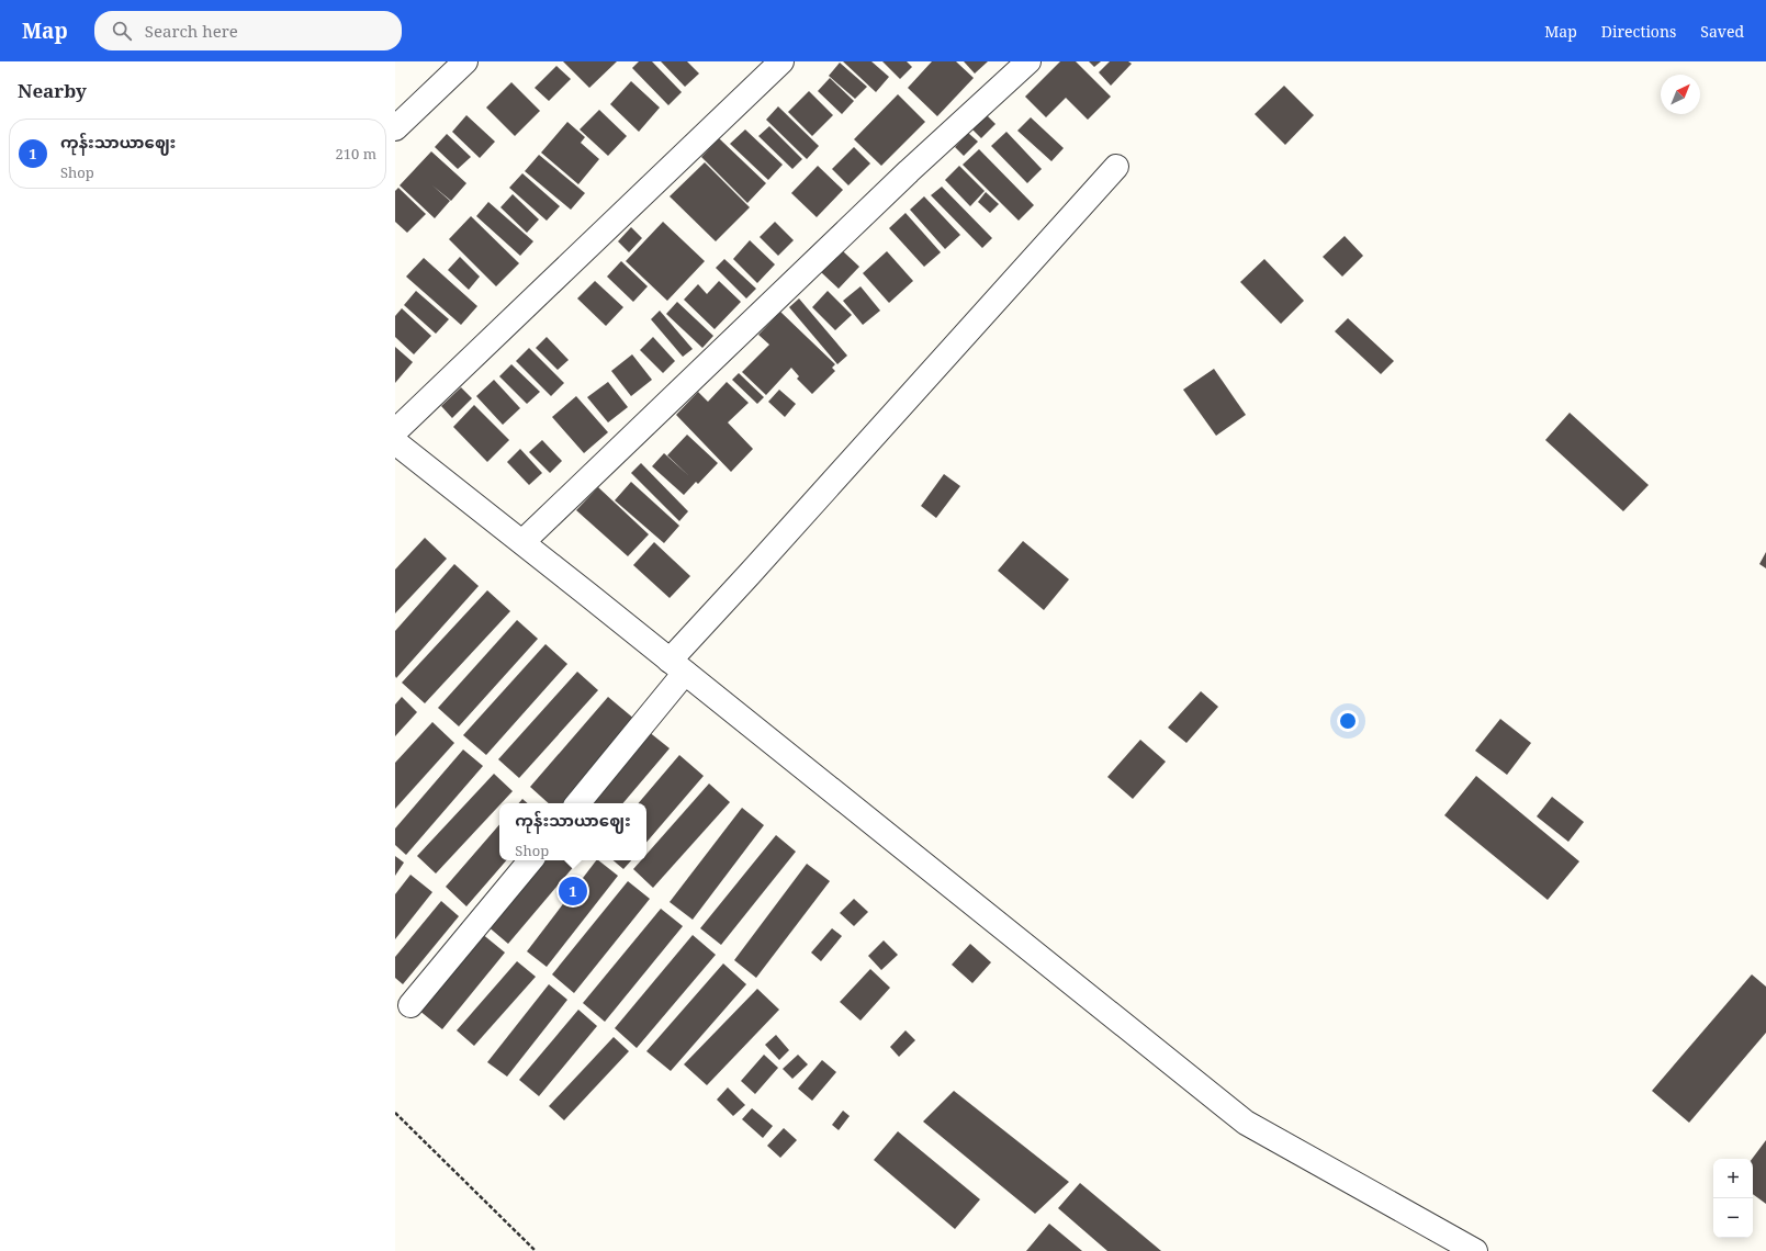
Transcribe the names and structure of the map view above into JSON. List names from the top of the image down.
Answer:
{
  "north": "top right",
  "page": {
    "header": "Map",
    "search": "Search here",
    "nav": ["Map", "Directions", "Saved"],
    "heading": "Nearby",
    "list": [
      {
        "mark": "1",
        "name": "ကုန်းသာယာဈေး",
        "note": "Shop",
        "value": "210 m"
      }
    ],
    "popup": ["ကုန်းသာယာဈေး", "Shop"],
    "pins": "1",
    "map_buttons": ["+", "−"]
  }
}
